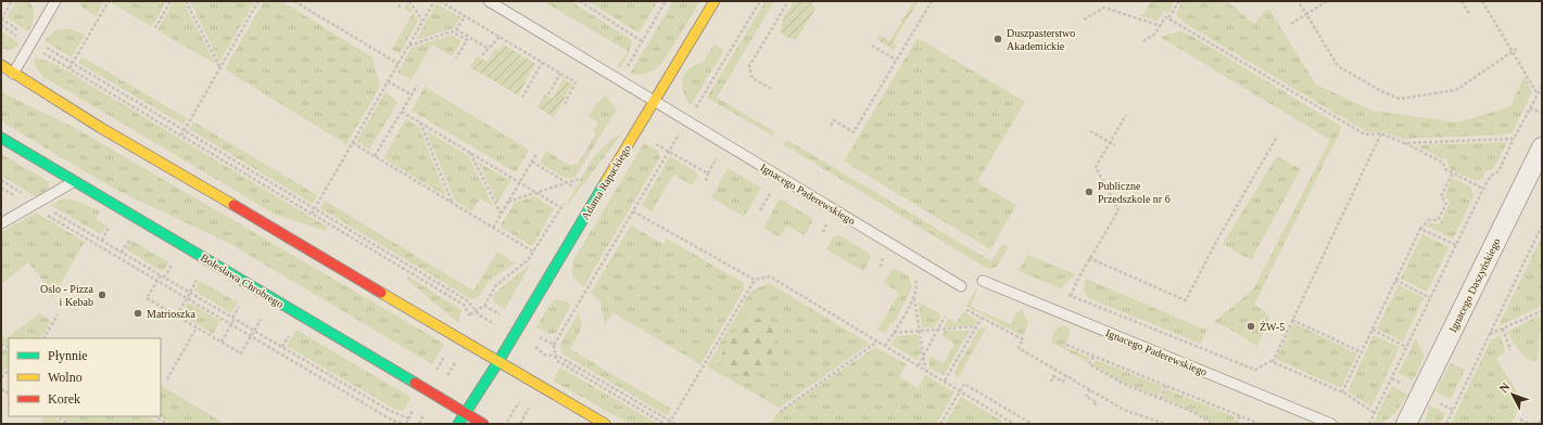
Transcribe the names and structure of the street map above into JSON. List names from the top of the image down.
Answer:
{
  "streets": {
    "street": ["Adama Rapackiego", "Bolesława Chrobrego", "Ignacego Daszyńskiego"],
    "lane": ["Ignacego Paderewskiego"]
  },
  "crossings": [
    ["Adama Rapackiego", "Ignacego Paderewskiego"],
    ["Adama Rapackiego", "Bolesława Chrobrego"]
  ],
  "places": [
    "Duszpasterstwo Akademickie",
    "Publiczne Przedszkole nr 6",
    "Oslo - Pizza i Kebab",
    "Matrioszka",
    "ŻW-5"
  ],
  "legend": ["Płynnie", "Wolno", "Korek"],
  "north": "top left"
}
